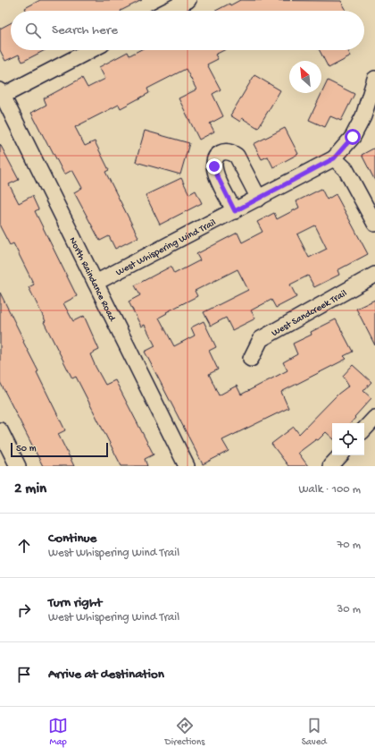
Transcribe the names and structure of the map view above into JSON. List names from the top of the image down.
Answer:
{
  "streets": {
    "street": ["West Whispering Wind Trail", "North Raindance Road", "West Sandcreek Trail"]
  },
  "crossings": [
    ["West Whispering Wind Trail", "North Raindance Road"]
  ],
  "scale_bar": "50 m",
  "north": "top left",
  "page": {
    "search": "Search here",
    "scale": "50 m",
    "heading": ["2 min", "Walk · 100 m"],
    "list": [
      ["Continue", "West Whispering Wind Trail", "70 m"],
      ["Turn right", "West Whispering Wind Trail", "30 m"],
      "Arrive at destination"
    ],
    "nav": ["Map", "Directions", "Saved"]
  }
}
